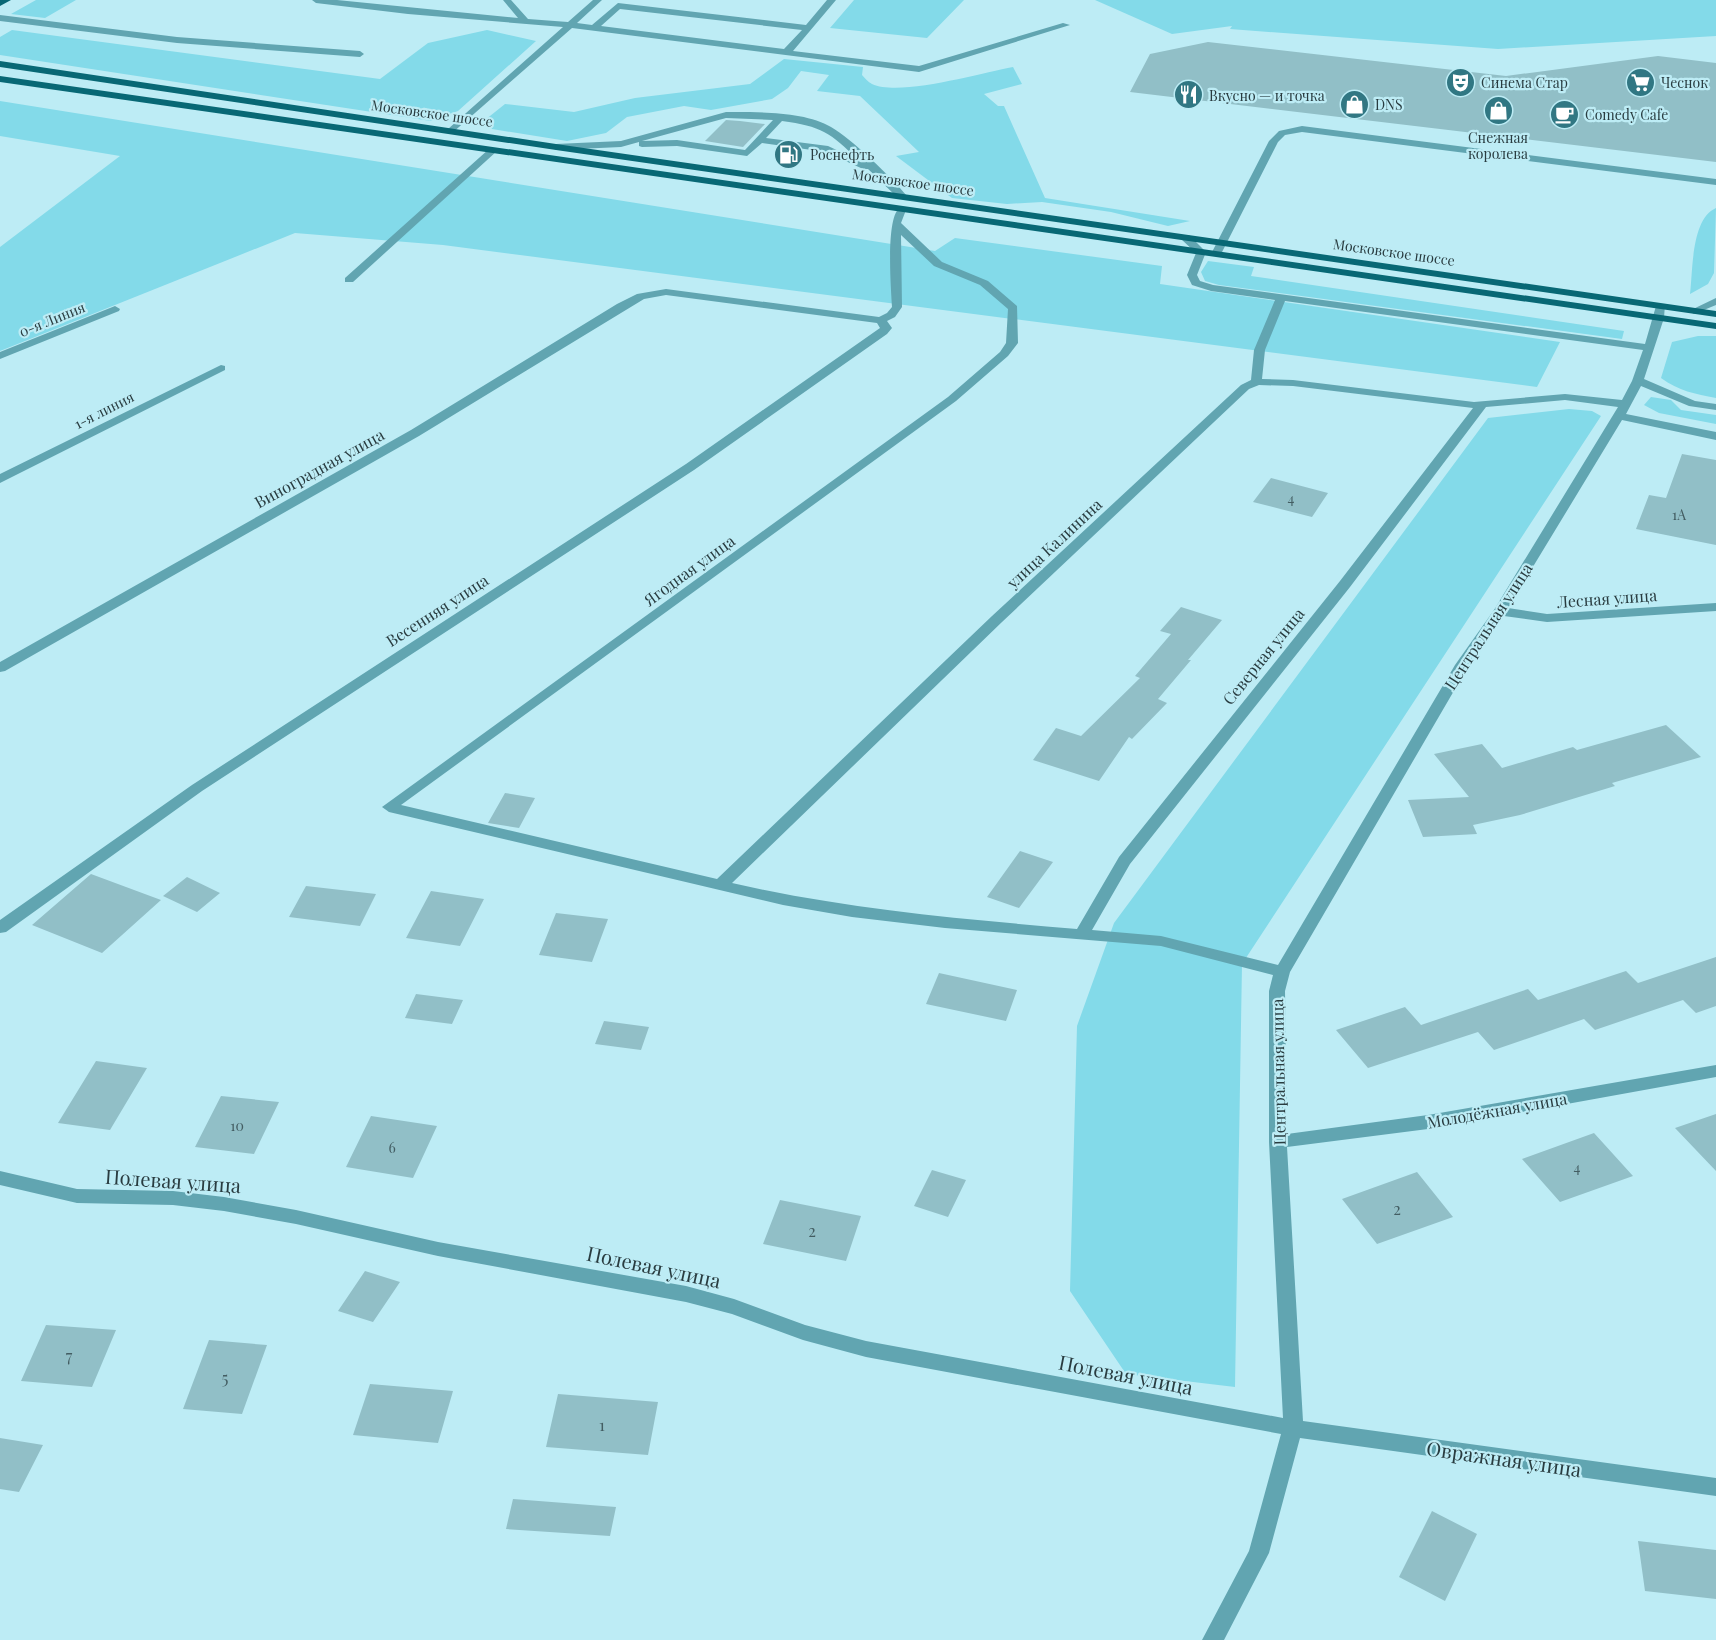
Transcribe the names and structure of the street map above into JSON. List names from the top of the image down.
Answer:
{
  "streets": {
    "main road": ["Московское шоссе"],
    "street": [
      "0-я Линия",
      "1-я линия",
      "Виноградная улица",
      "улица Калинина",
      "Ягодная улица",
      "Лесная улица",
      "Весенняя улица",
      "Центральная улица",
      "Северная улица",
      "Молодёжная улица",
      "Полевая улица",
      "Овражная улица"
    ]
  },
  "crossings": [
    ["Московское шоссе", "Центральная улица"],
    ["Виноградная улица", "Весенняя улица"],
    ["улица Калинина", "Ягодная улица"],
    ["Лесная улица", "Центральная улица"],
    ["Центральная улица", "Молодёжная улица"],
    ["Центральная улица", "Полевая улица"],
    ["Центральная улица", "Овражная улица"],
    ["Полевая улица", "Овражная улица"]
  ],
  "places": {
    "theatre": ["Синема Стар"],
    "supermarket": ["Чеснок"],
    "restaurant": ["Вкусно — и точка"],
    "shop": ["DNS", "Снежная королева"],
    "cafe": ["Comedy Cafe"],
    "fuel station": ["Роснефть"]
  },
  "house_numbers": [
    "4",
    "1А",
    "10",
    "6",
    "4",
    "2",
    "2",
    "7",
    "5",
    "1"
  ]
}
